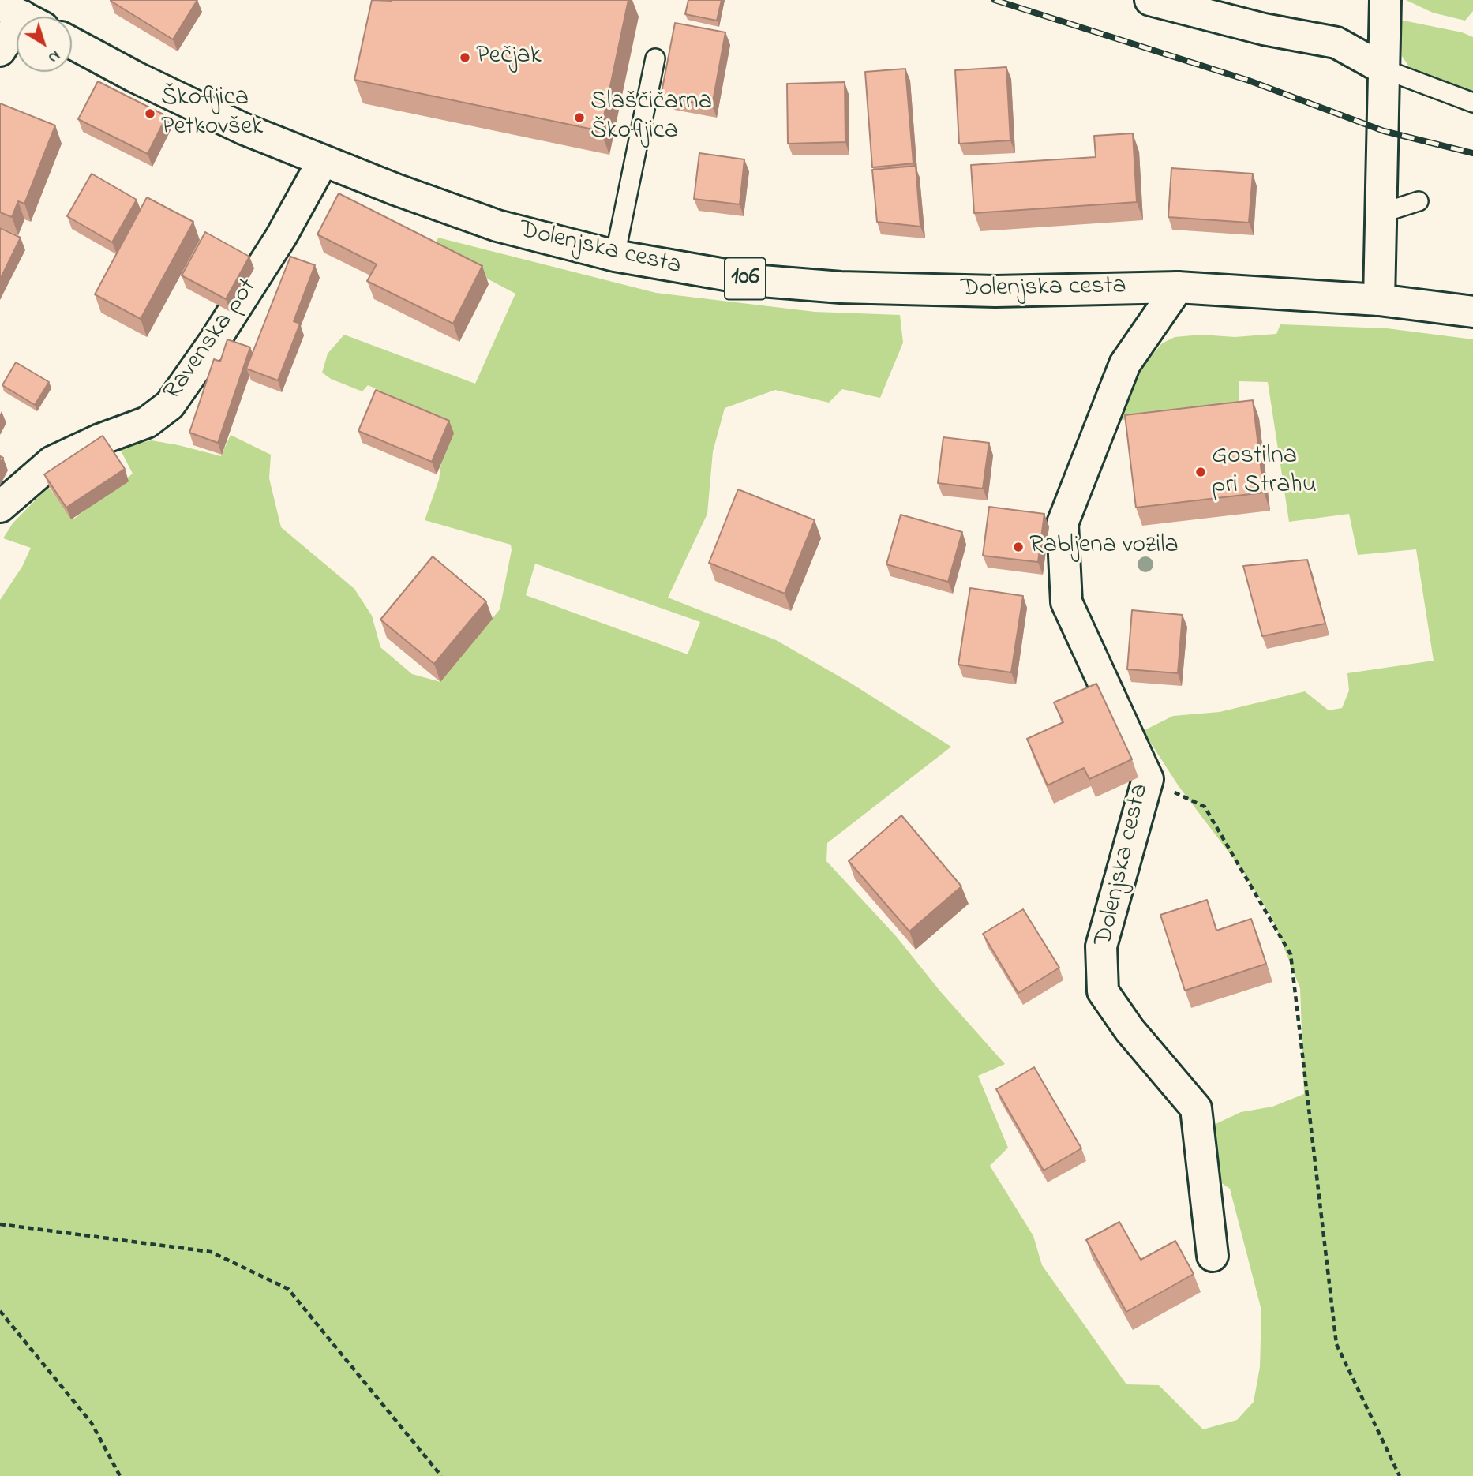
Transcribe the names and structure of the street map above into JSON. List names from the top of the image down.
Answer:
{
  "streets": {
    "street": ["Dolenjska cesta", "106", "Ravenska pot"]
  },
  "crossings": [
    ["Dolenjska cesta", "Ravenska pot"]
  ],
  "places": [
    "Pečjak",
    "Škofljica Petkovšek",
    "Slaščičarna Škofljica",
    "Gostilna pri Strahu",
    "Rabljena vozila"
  ],
  "north": "bottom right"
}
